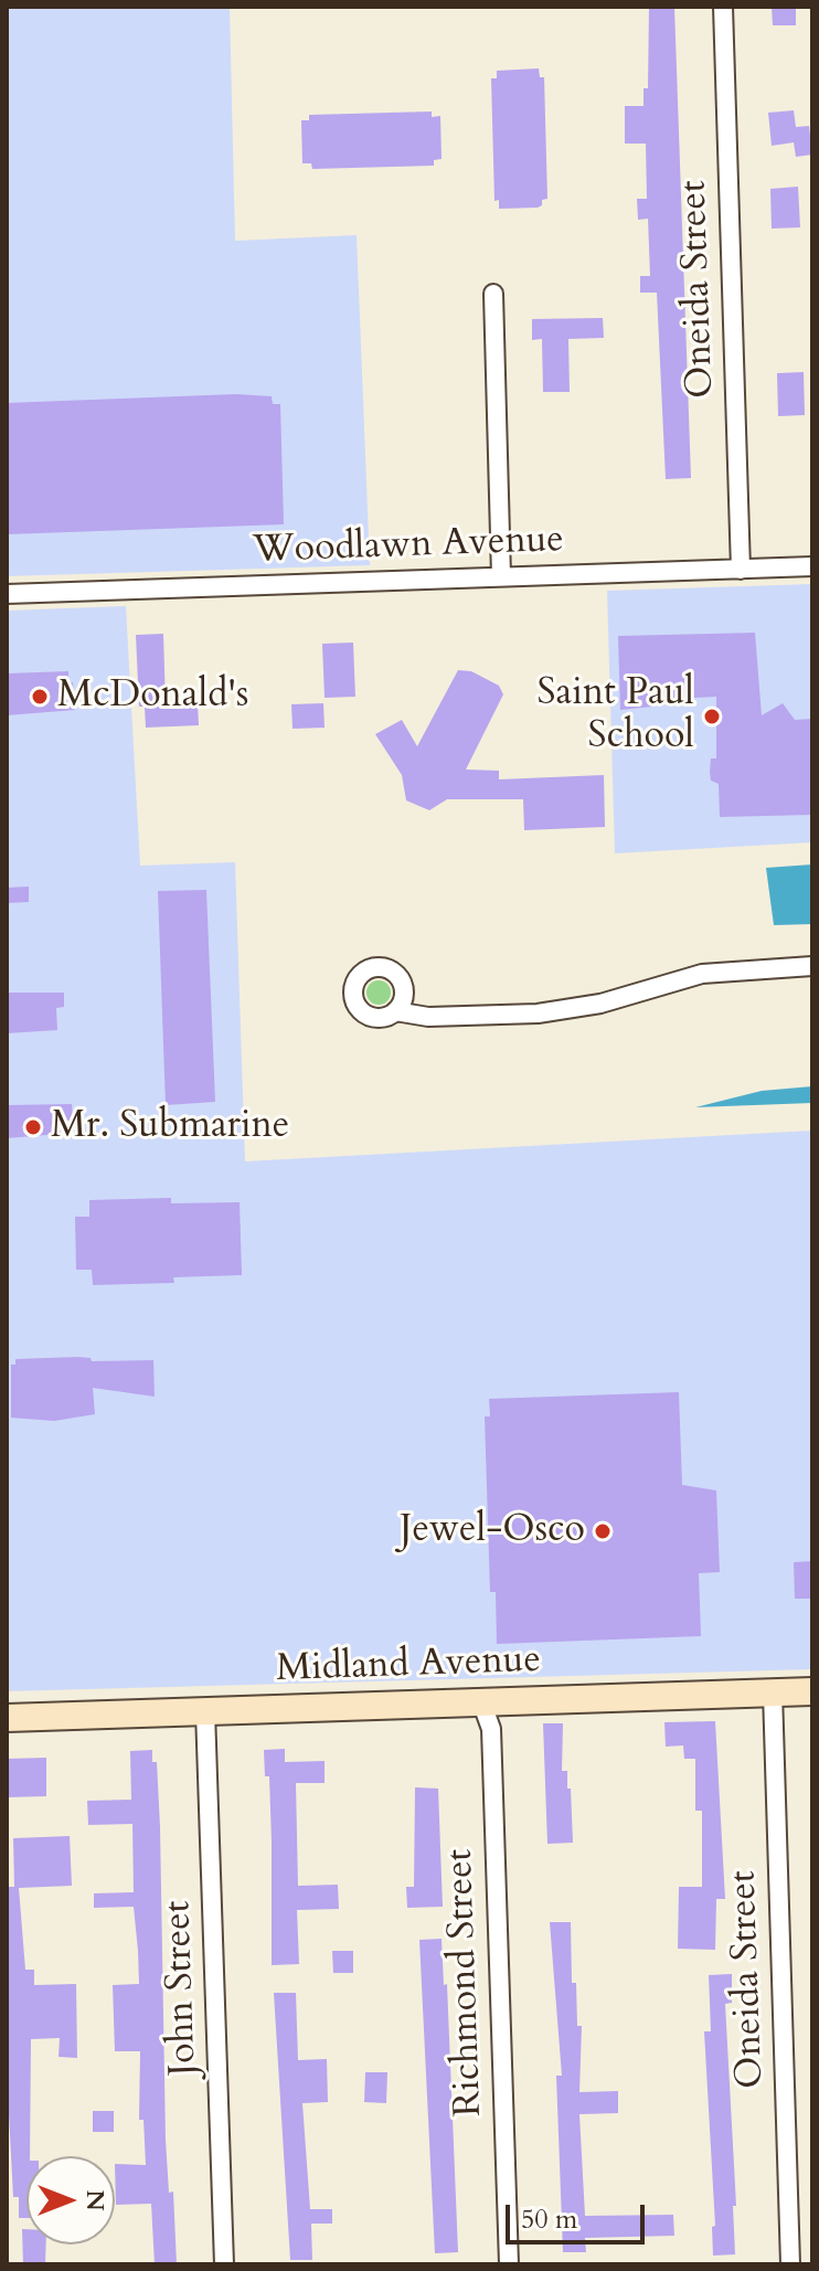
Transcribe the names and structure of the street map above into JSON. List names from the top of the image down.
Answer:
{
  "streets": {
    "main road": ["Midland Avenue"],
    "street": [
      "Oneida Street",
      "Woodlawn Avenue",
      "Richmond Street",
      "John Street"
    ]
  },
  "crossings": [
    ["Oneida Street", "Woodlawn Avenue"],
    ["Oneida Street", "Midland Avenue"],
    ["Midland Avenue", "Richmond Street"],
    ["Midland Avenue", "John Street"]
  ],
  "places": [
    "McDonald's",
    "Saint Paul School",
    "Mr. Submarine",
    "Jewel-Osco"
  ],
  "scale_bar": "50 m",
  "north": "right"
}
